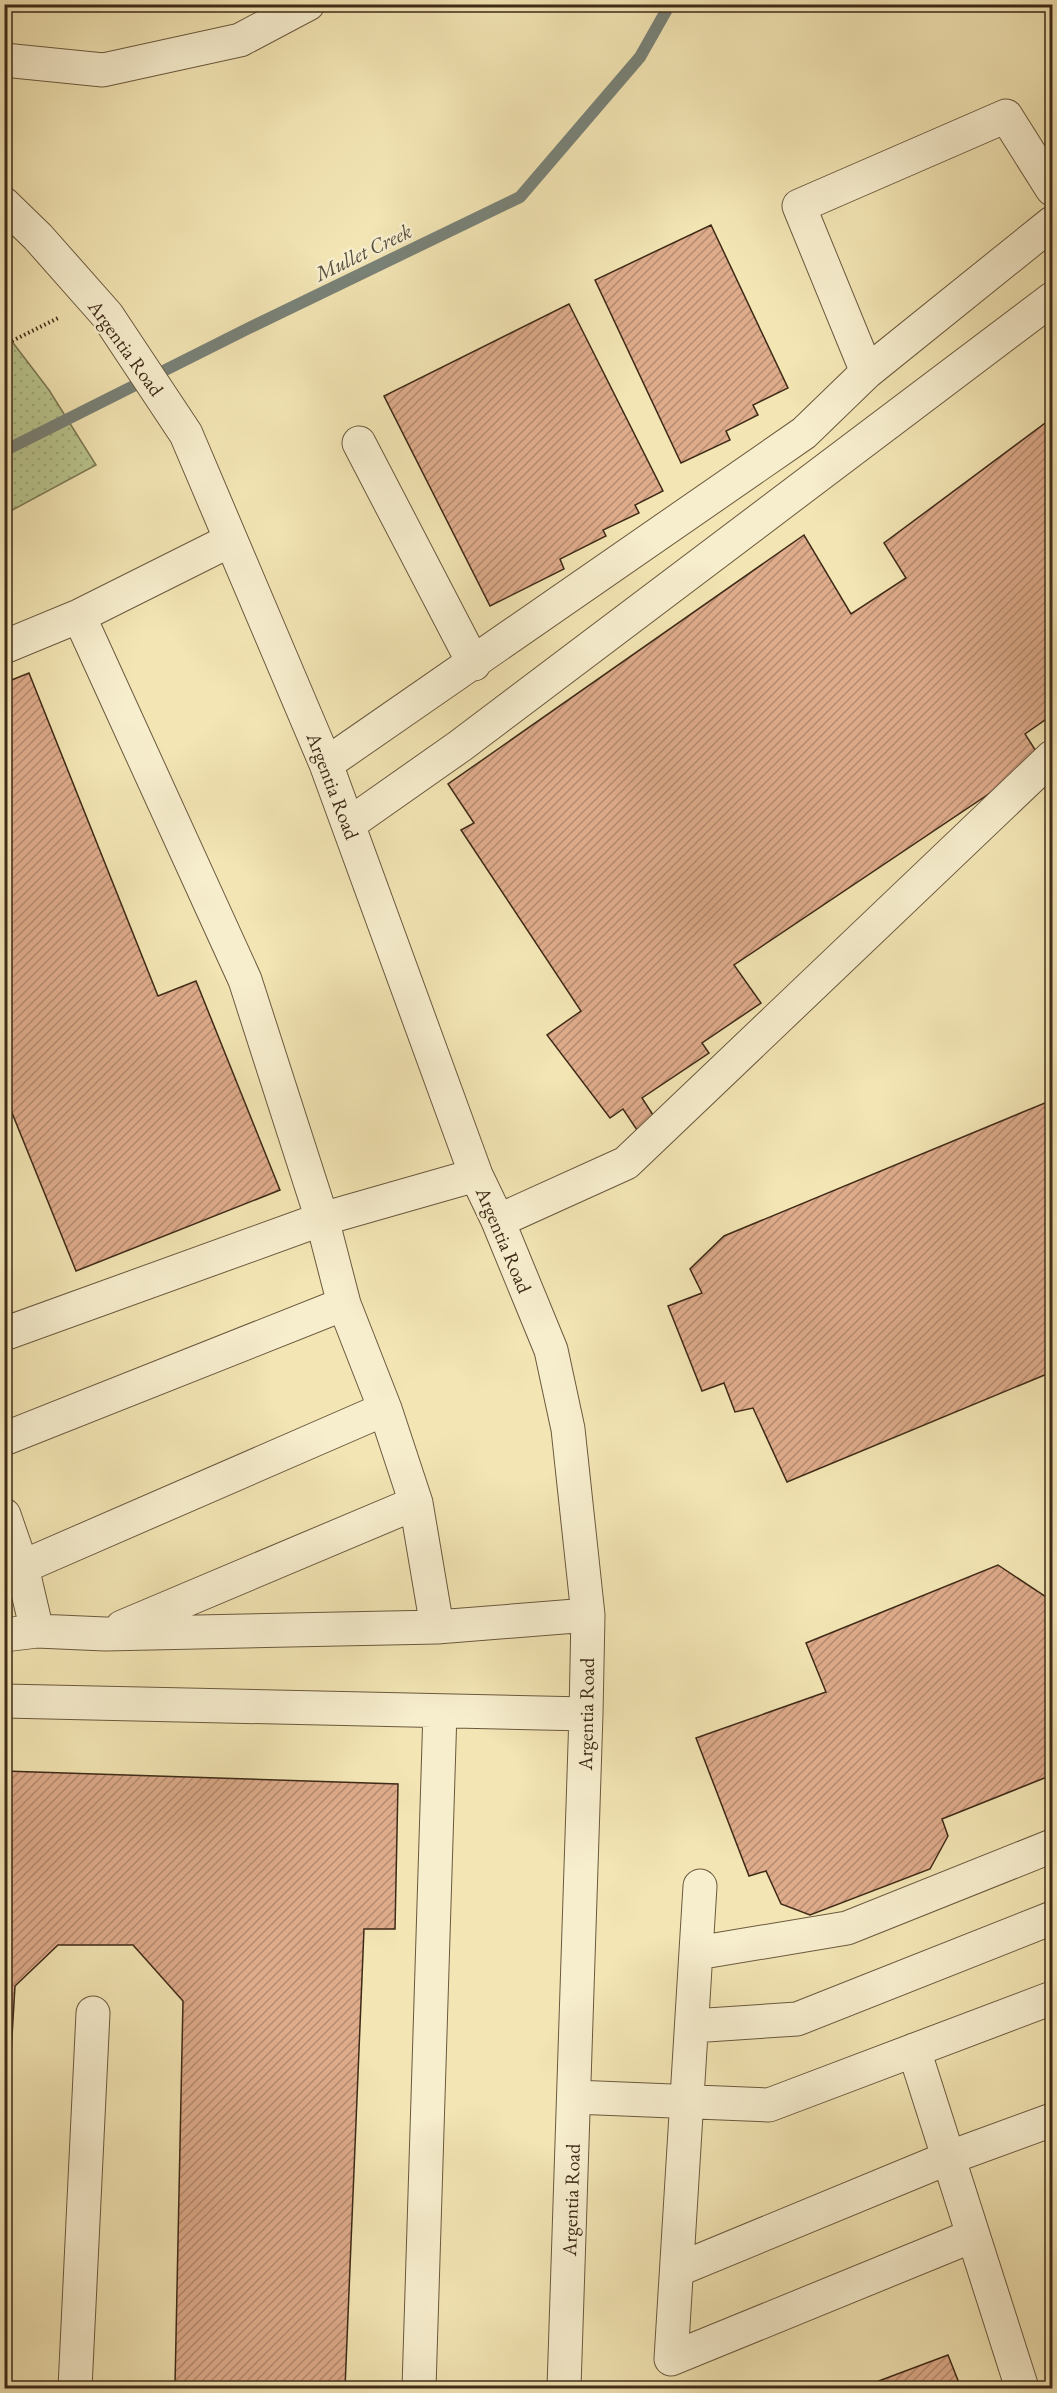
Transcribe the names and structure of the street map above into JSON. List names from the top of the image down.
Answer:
{
  "streets": {
    "street": ["Argentia Road"]
  },
  "water": ["Mullet Creek"]
}
